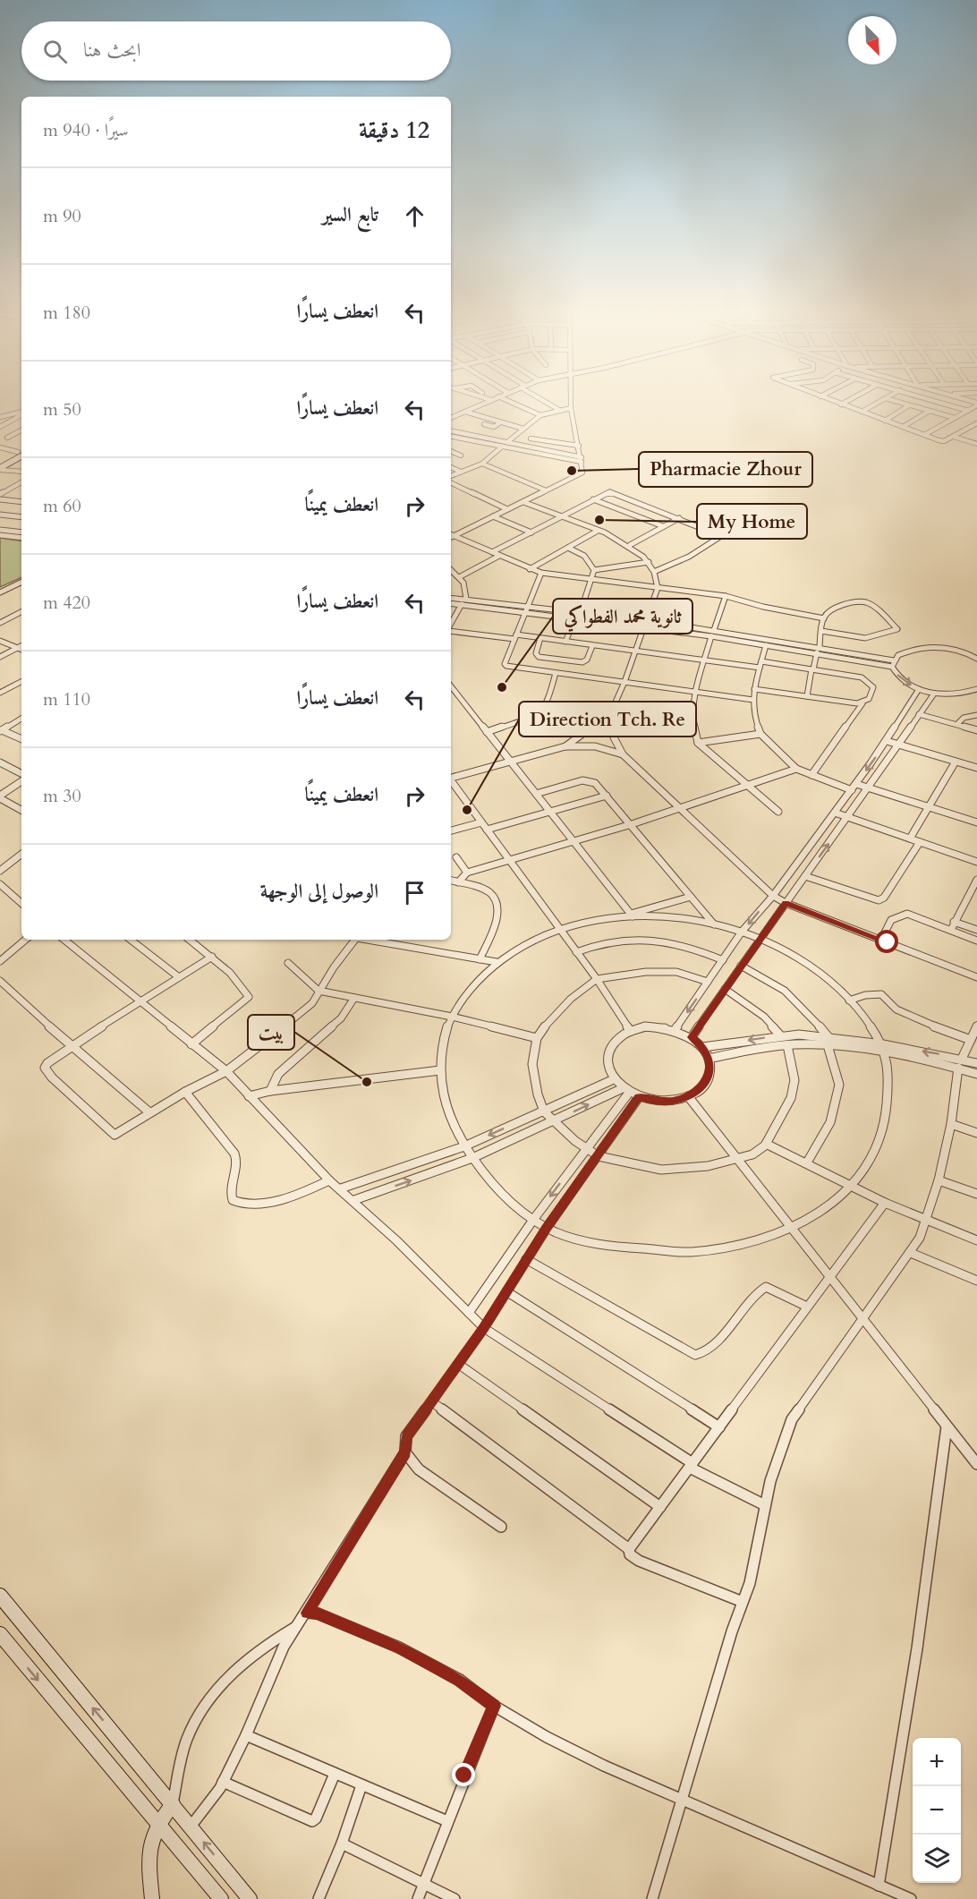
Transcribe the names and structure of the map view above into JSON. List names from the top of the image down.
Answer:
{
  "places": [
    "Pharmacie Zhour",
    "My Home",
    "ثانوية محمد الفطواكي",
    "Direction Tch. Re",
    "بيت"
  ],
  "north": "bottom right",
  "page": {
    "search": "ابحث هنا",
    "heading": ["12 دقيقة", "سيرًا · 940 m"],
    "list": [
      ["تابع السير", "90 m"],
      ["انعطف يسارًا", "180 m"],
      ["انعطف يسارًا", "50 m"],
      ["انعطف يمينًا", "60 m"],
      ["انعطف يسارًا", "420 m"],
      ["انعطف يسارًا", "110 m"],
      ["انعطف يمينًا", "30 m"],
      "الوصول إلى الوجهة"
    ],
    "map_buttons": ["+", "−"]
  }
}
